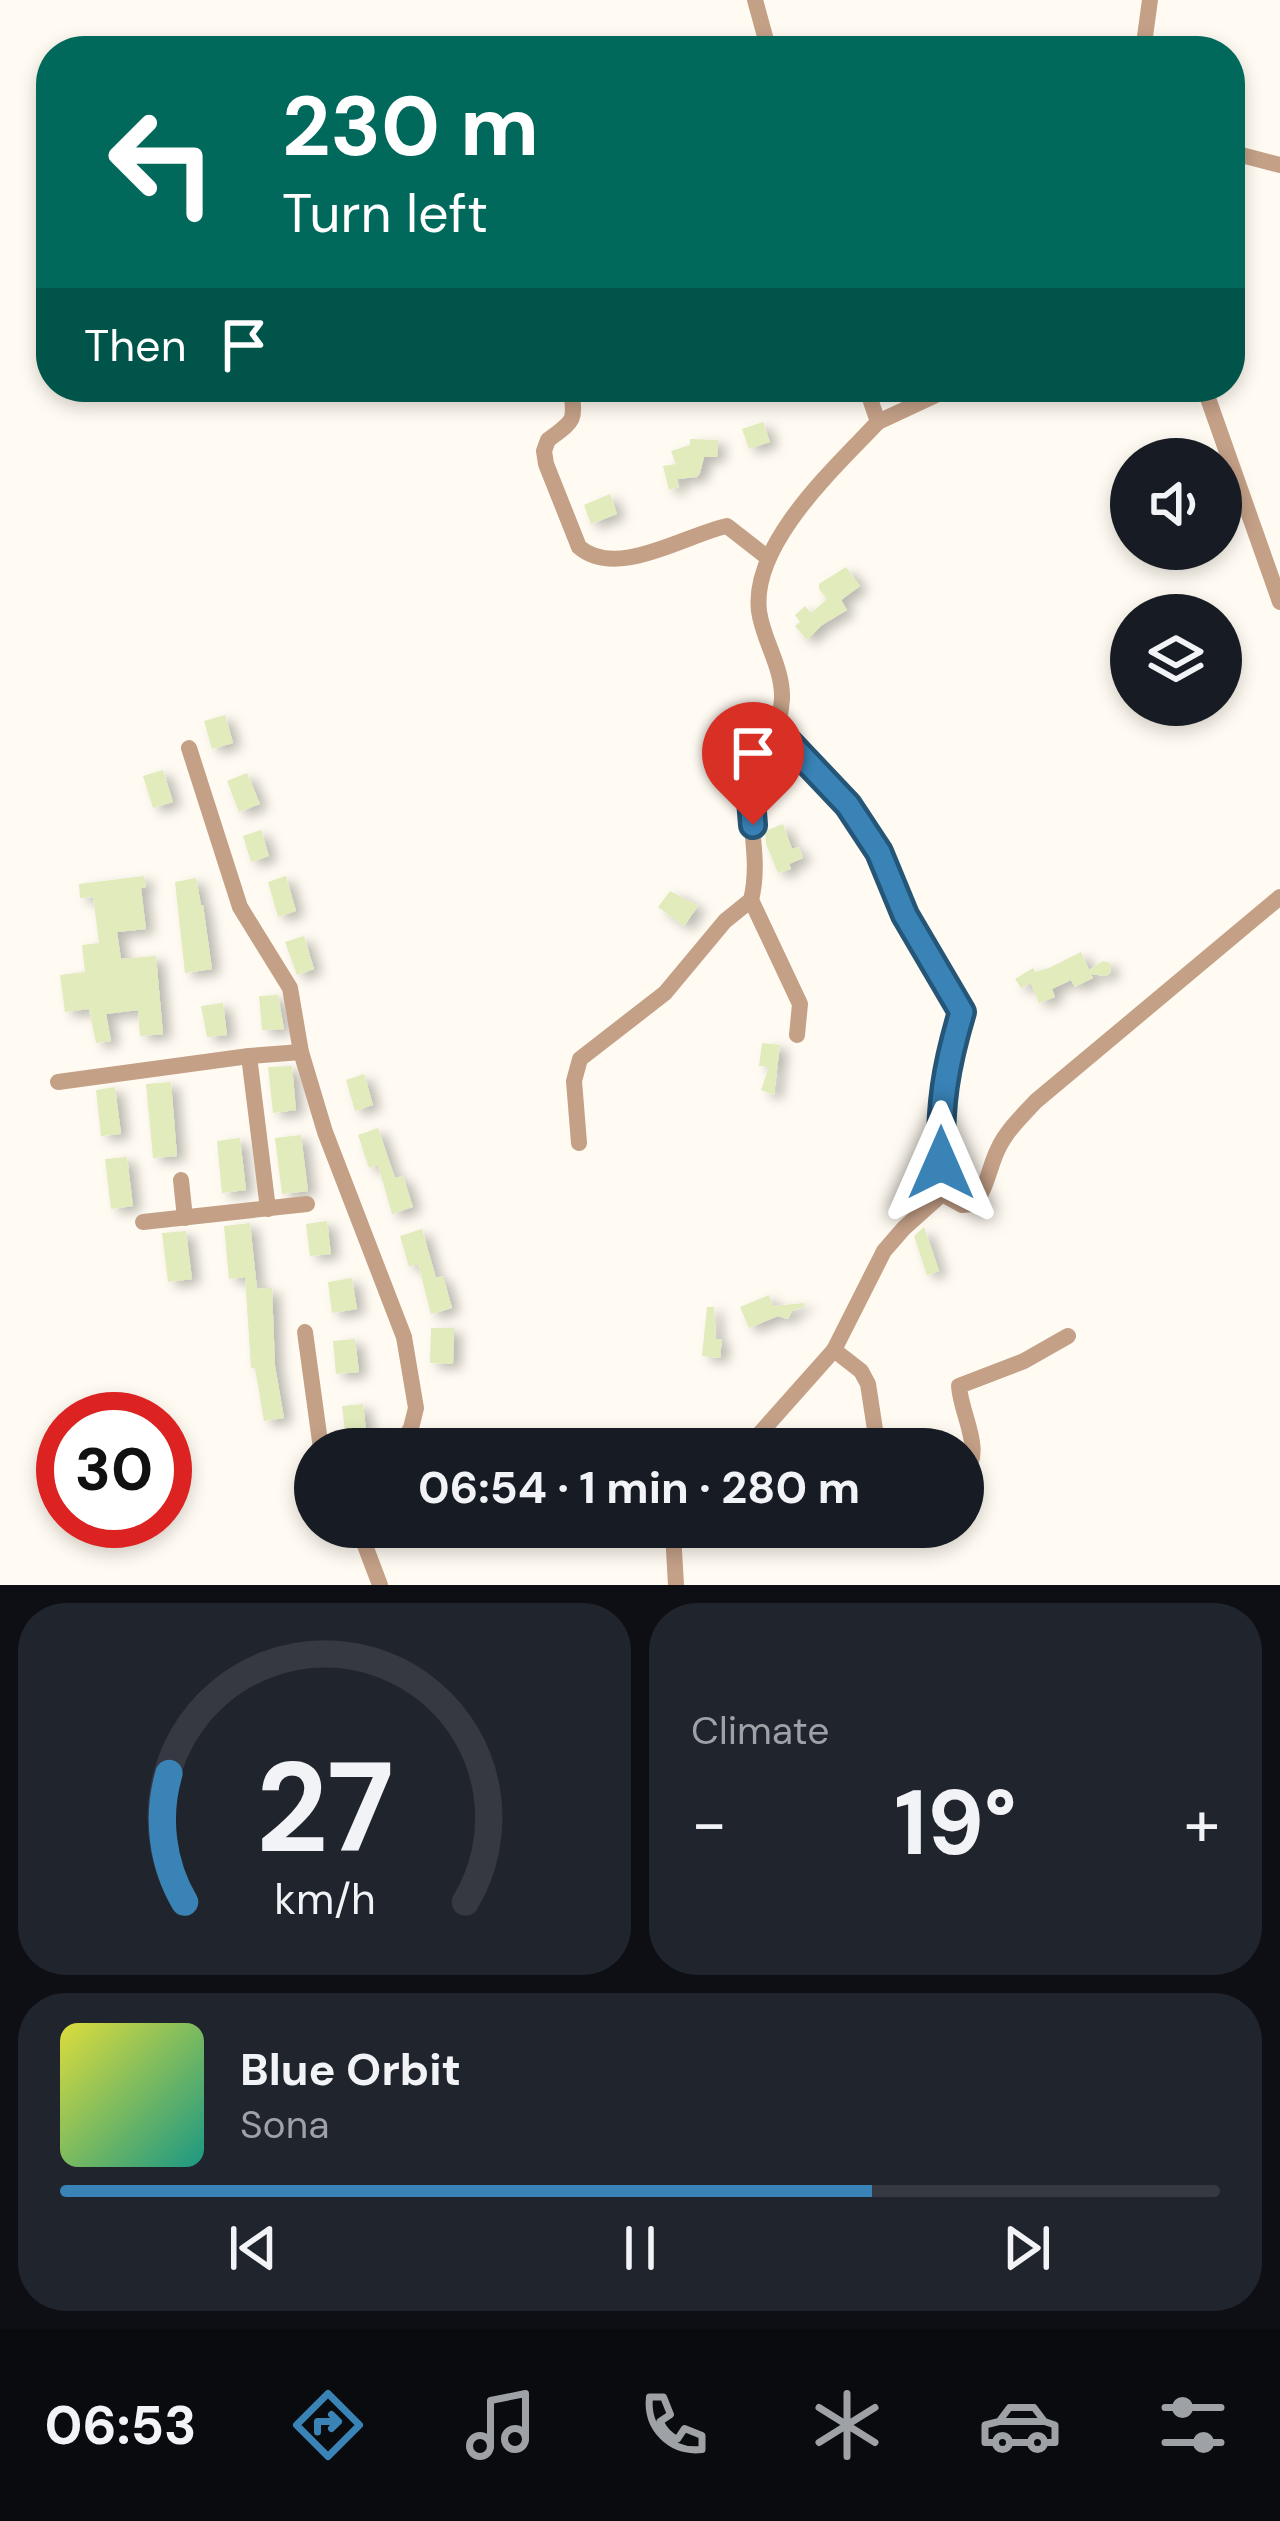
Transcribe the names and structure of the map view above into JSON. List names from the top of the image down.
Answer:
{
  "page": {
    "turn": ["230 m", "Turn left"],
    "then": "Then",
    "limit": "30",
    "trip": "06:54 · 1 min · 280 m",
    "tile": "Climate",
    "heat": ["−", "19°", "+"],
    "song": ["Blue Orbit", "Sona"],
    "tabs": "06:53",
    "gauge": ["27", "km/h"]
  }
}
